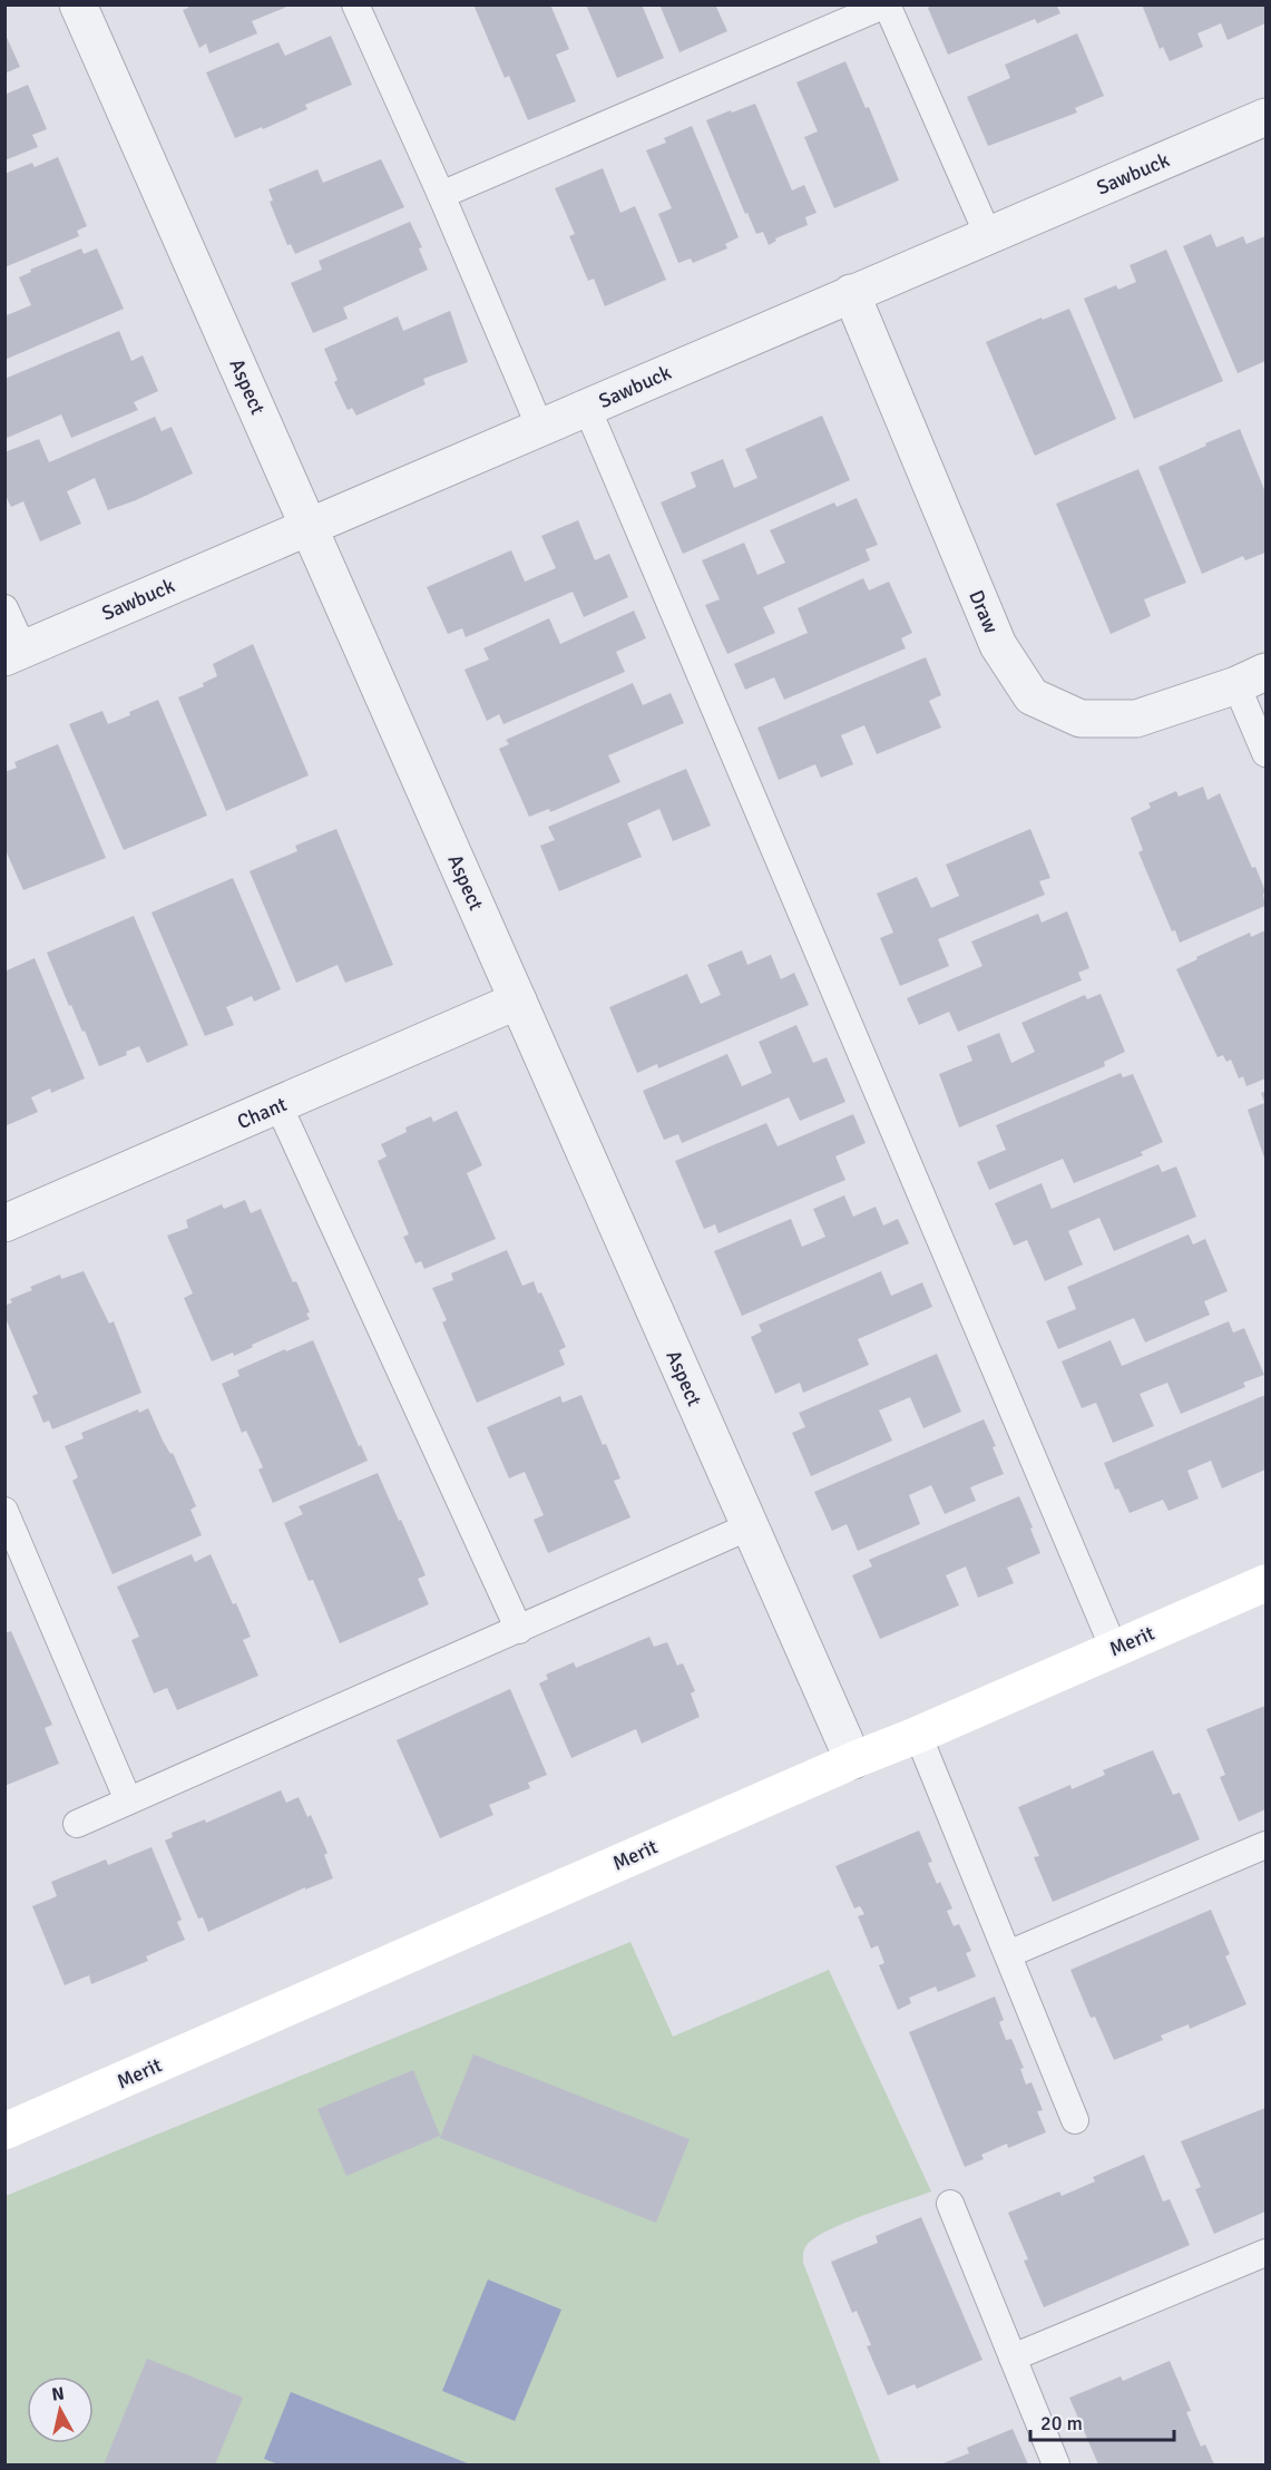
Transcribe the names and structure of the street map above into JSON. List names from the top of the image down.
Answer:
{
  "streets": {
    "street": [
      "Sawbuck",
      "Aspect",
      "Draw",
      "Chant",
      "Merit"
    ]
  },
  "crossings": [
    ["Sawbuck", "Aspect"],
    ["Sawbuck", "Draw"],
    ["Aspect", "Chant"],
    ["Aspect", "Merit"]
  ],
  "scale_bar": "20 m",
  "north": "top"
}
